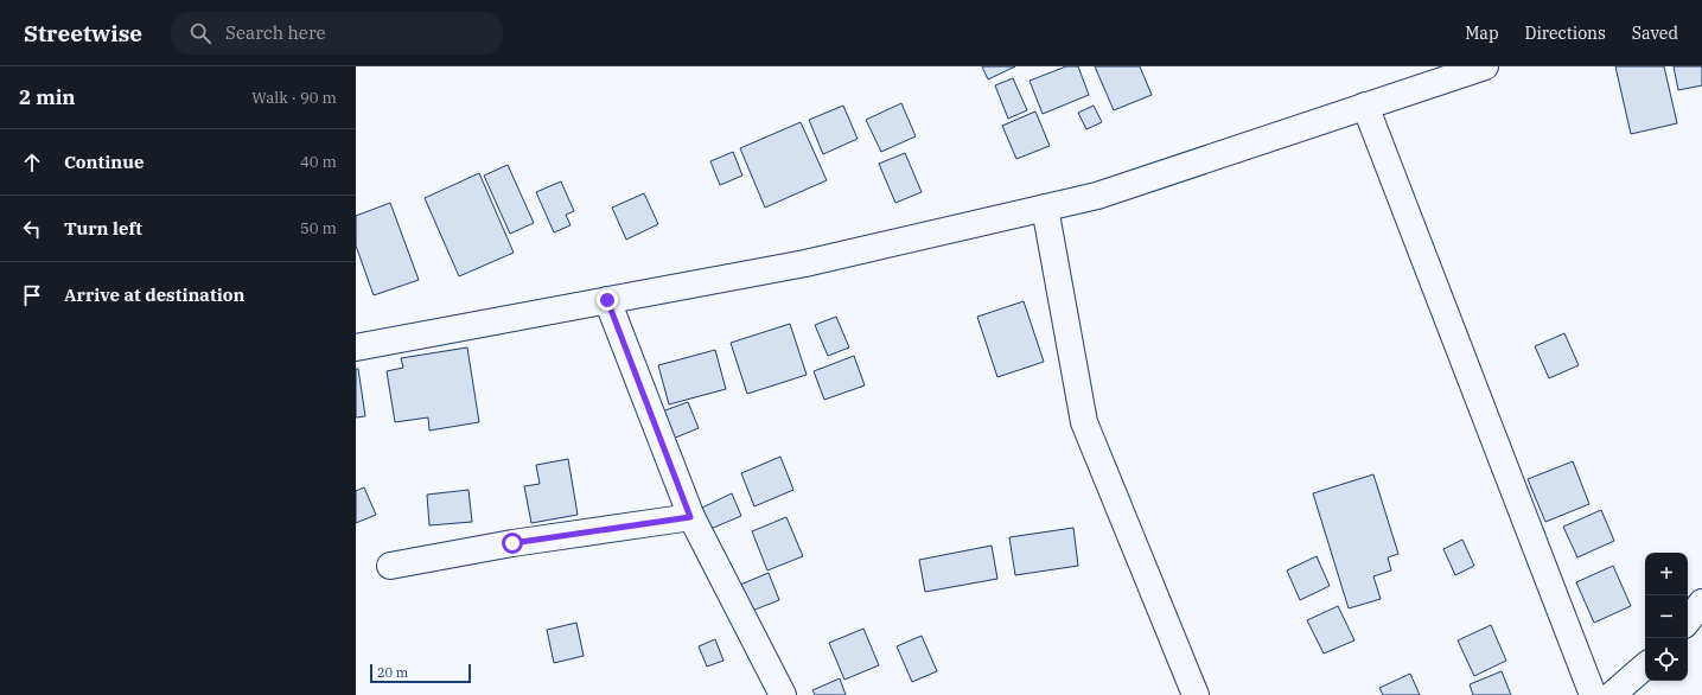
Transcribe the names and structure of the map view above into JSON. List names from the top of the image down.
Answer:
{
  "scale_bar": "20 m",
  "page": {
    "header": "Streetwise",
    "search": "Search here",
    "nav": ["Map", "Directions", "Saved"],
    "heading": ["2 min", "Walk · 90 m"],
    "list": [
      ["Continue", "40 m"],
      ["Turn left", "50 m"],
      "Arrive at destination"
    ],
    "map_buttons": ["+", "−"],
    "scale": "20 m"
  }
}
